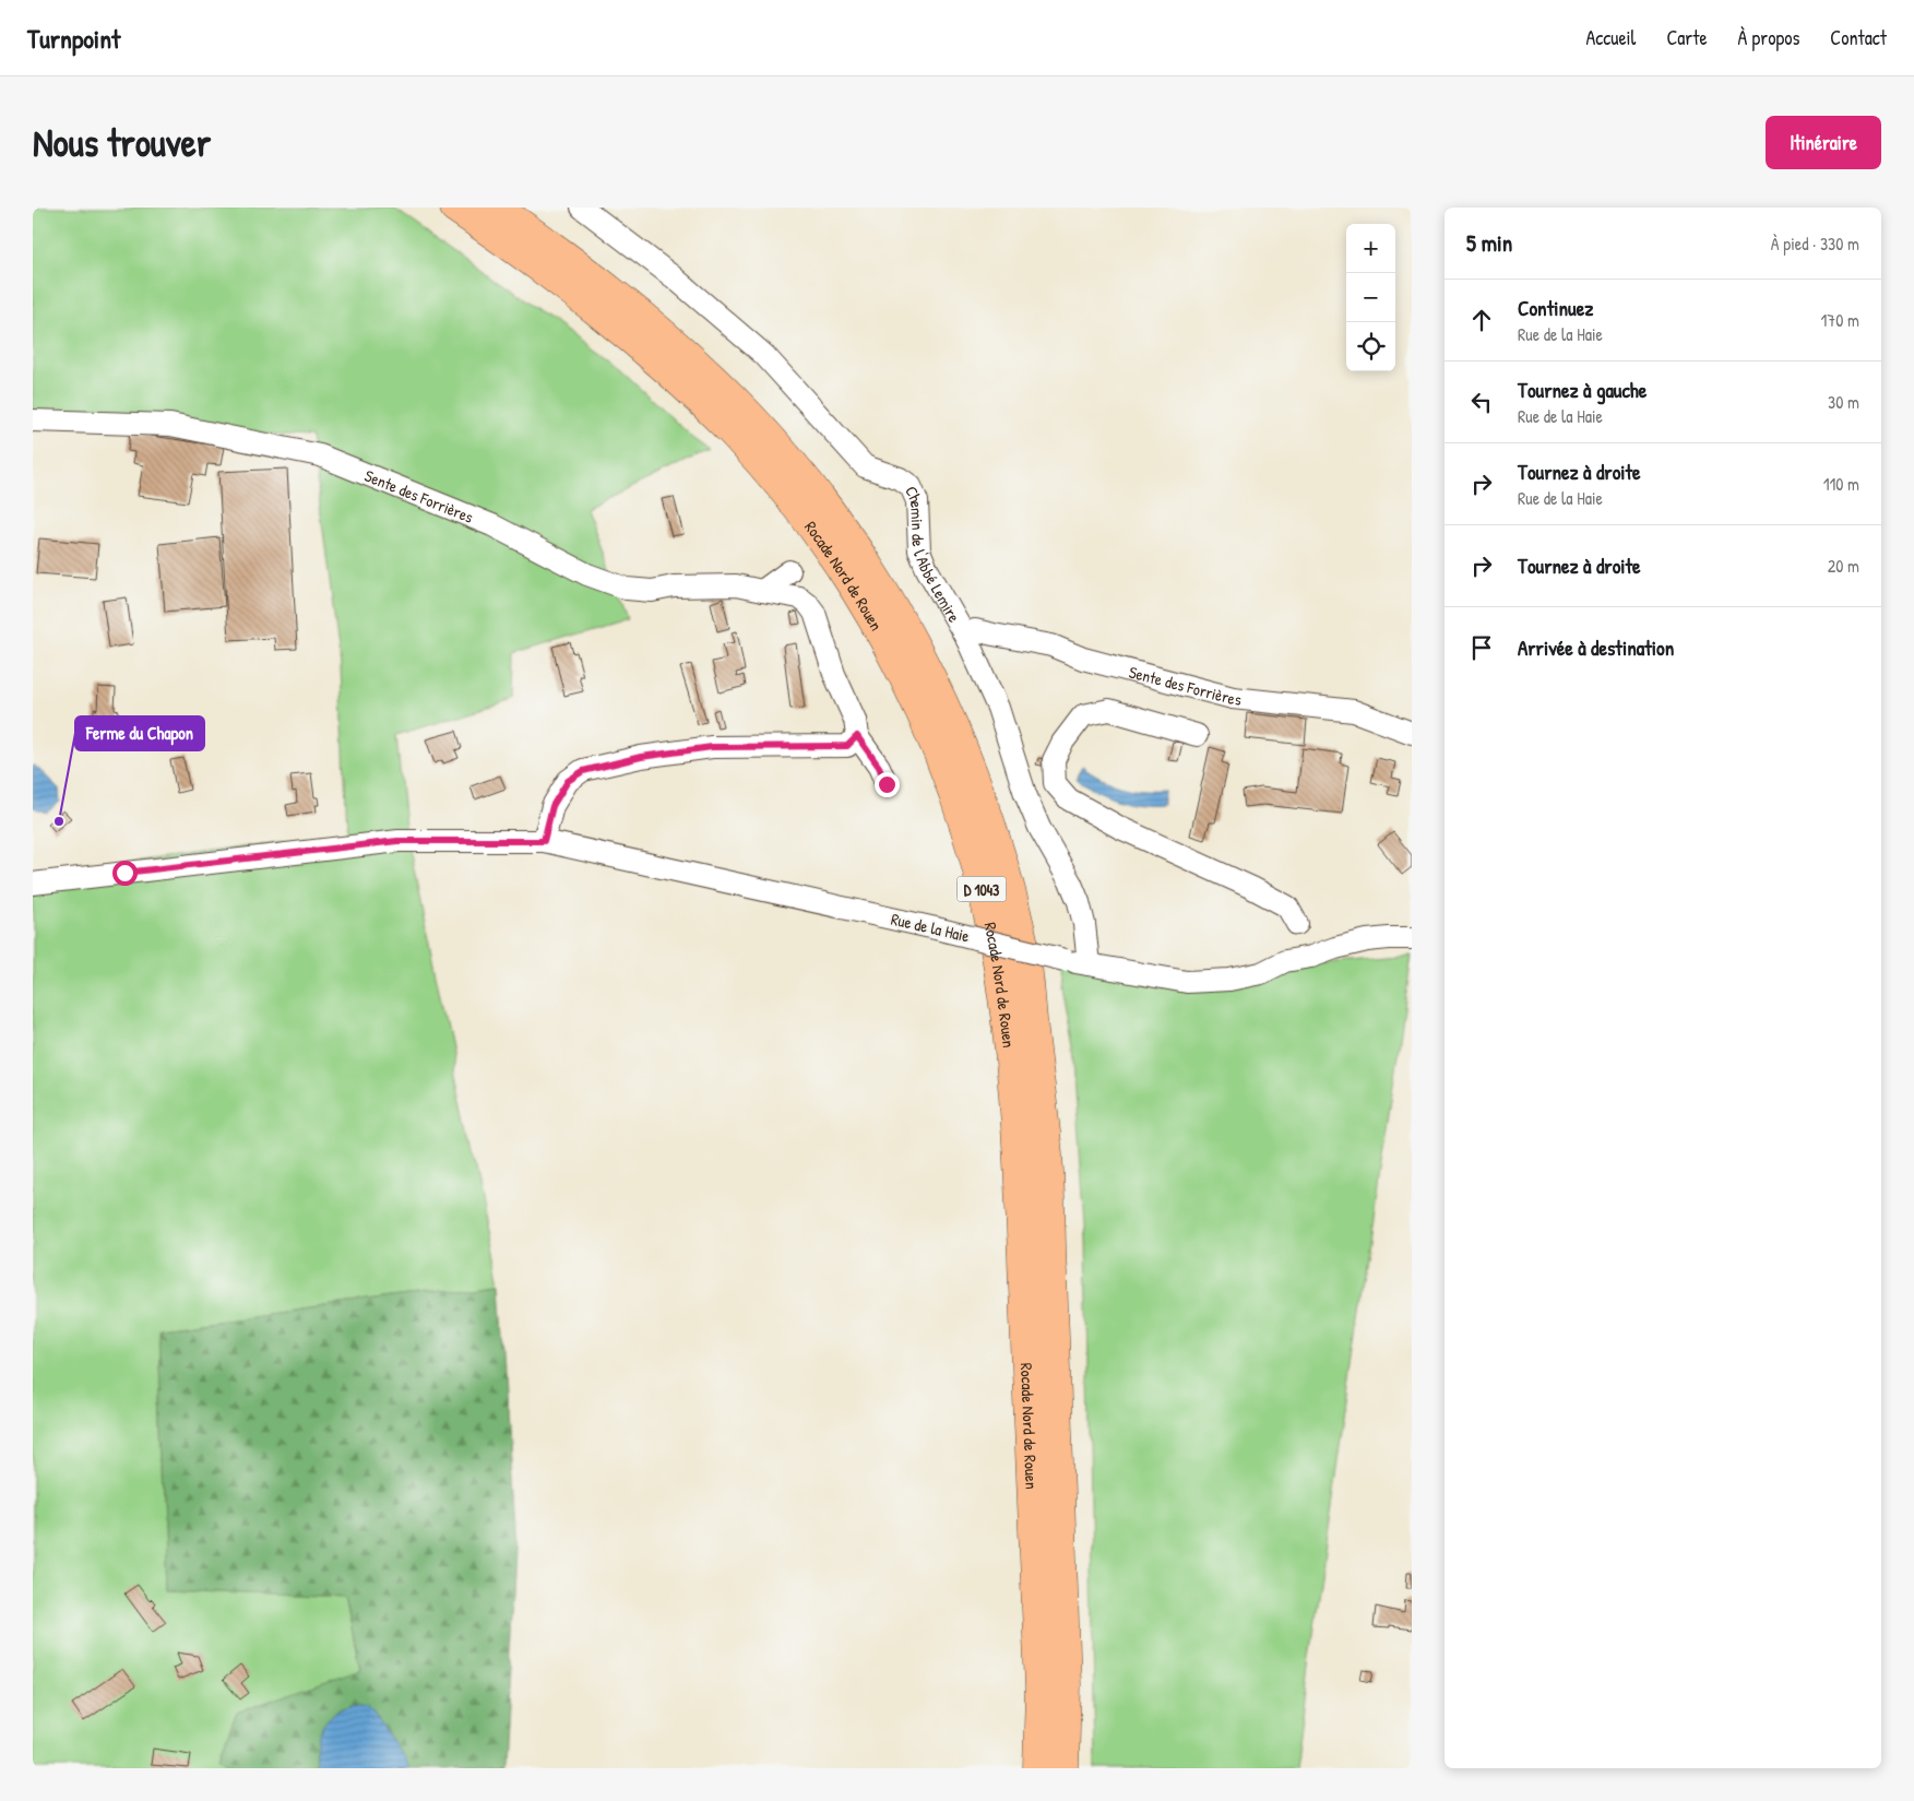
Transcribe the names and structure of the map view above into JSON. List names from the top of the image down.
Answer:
{
  "streets": {
    "highway": ["Rocade Nord de Rouen", "D 1043"],
    "street": ["Sente des Forrières", "Chemin de l'Abbé Lemire", "Rue de la Haie"]
  },
  "crossings": [
    ["Sente des Forrières", "Chemin de l'Abbé Lemire"],
    ["Chemin de l'Abbé Lemire", "Rue de la Haie"]
  ],
  "places": ["Ferme du Chapon"],
  "page": {
    "header": "Turnpoint",
    "nav": [
      "Accueil",
      "Carte",
      "À propos",
      "Contact"
    ],
    "buttons": "Itinéraire",
    "title": "Nous trouver",
    "heading": ["5 min", "À pied · 330 m"],
    "map_buttons": ["+", "−"],
    "list": [
      ["Continuez", "Rue de la Haie", "170 m"],
      ["Tournez à gauche", "Rue de la Haie", "30 m"],
      ["Tournez à droite", "Rue de la Haie", "110 m"],
      ["Tournez à droite", "20 m"],
      "Arrivée à destination"
    ]
  }
}
